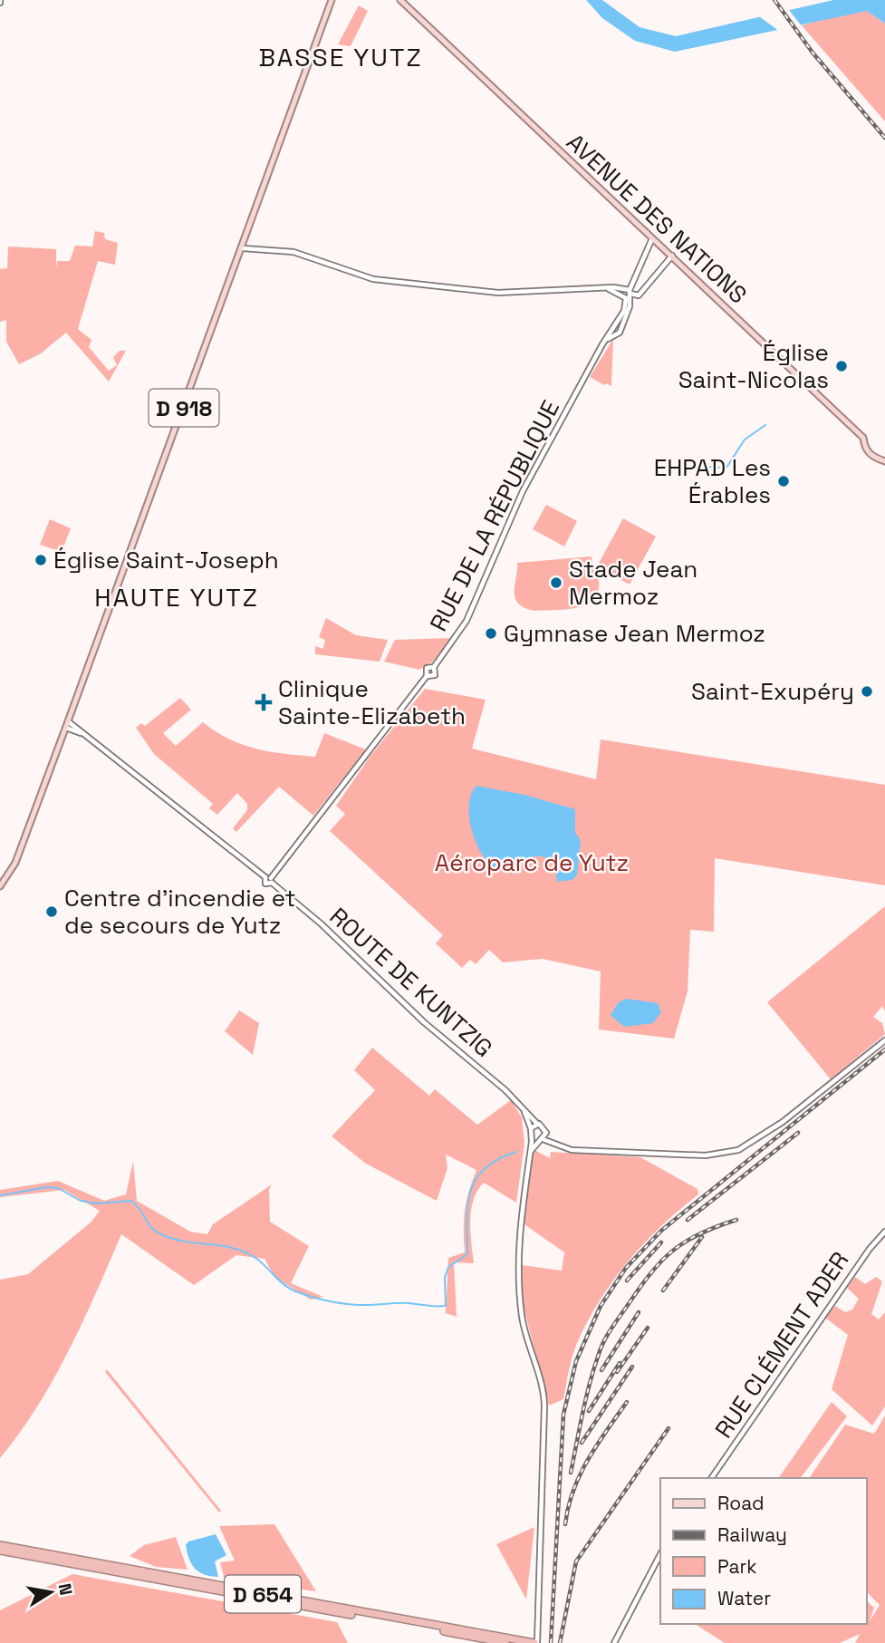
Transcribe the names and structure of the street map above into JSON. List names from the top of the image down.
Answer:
{
  "streets": {
    "highway": ["D 654"],
    "main road": ["AVENUE DES NATIONS", "D 918"],
    "street": ["RUE DE LA RÉPUBLIQUE", "ROUTE DE KUNTZIG", "RUE CLÉMENT ADER"]
  },
  "crossings": [
    ["AVENUE DES NATIONS", "RUE DE LA RÉPUBLIQUE"]
  ],
  "districts": ["BASSE YUTZ", "HAUTE YUTZ"],
  "parks": ["Aéroparc de Yutz"],
  "places": {
    "other": [
      "Église Saint-Nicolas",
      "EHPAD Les Érables",
      "Église Saint-Joseph",
      "Stade Jean Mermoz",
      "Gymnase Jean Mermoz",
      "Saint-Exupéry",
      "Centre d’incendie et de secours de Yutz"
    ],
    "health": ["Clinique Sainte-Elizabeth"]
  },
  "legend": [
    "Road",
    "Railway",
    "Park",
    "Water"
  ],
  "north": "right"
}
